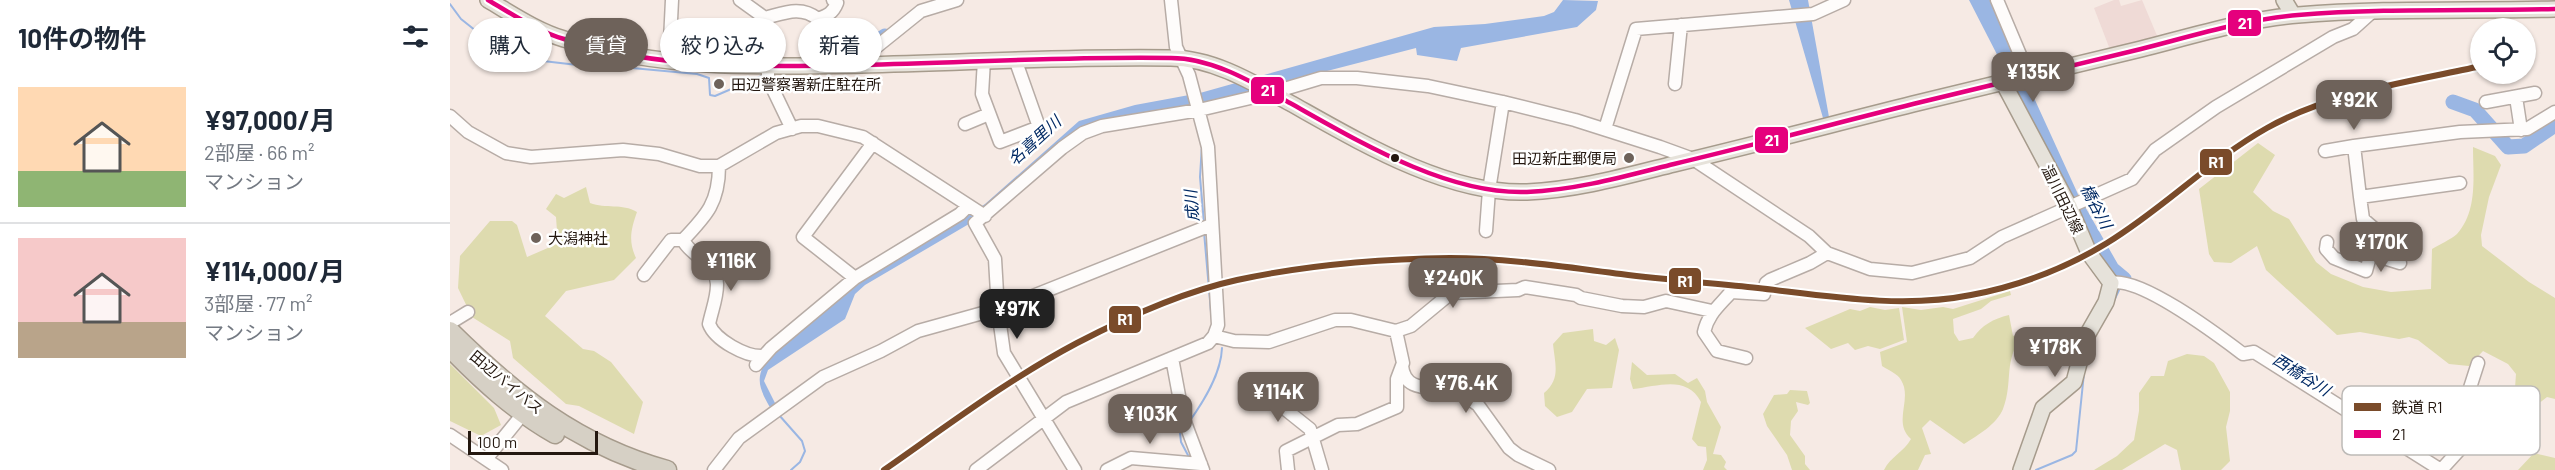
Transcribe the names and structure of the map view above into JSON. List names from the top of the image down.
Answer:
{
  "streets": {
    "highway": ["田辺バイパス"],
    "main road": ["温川田辺線"]
  },
  "water": [
    "名喜里川",
    "成川",
    "橋谷川",
    "西橋谷川"
  ],
  "places": ["田辺警察署新庄駐在所", "田辺新庄郵便局", "大潟神社"],
  "lines": ["transit line 21", "rail line R1"],
  "legend": ["鉄道 R1", "21"],
  "scale_bar": "100 m",
  "page": {
    "heading": "10件の物件",
    "chip": [
      "購入",
      "賃貸",
      "絞り込み",
      "新着"
    ],
    "price": [
      "¥135K",
      "¥92K",
      "¥170K",
      "¥116K",
      "¥240K",
      "¥97K",
      "¥178K",
      "¥76.4K",
      "¥114K",
      "¥103K"
    ],
    "list": [
      {
        "name": "¥97,000/月",
        "note": "2部屋 · 66 m² · マンション"
      },
      {
        "name": "¥114,000/月",
        "note": "3部屋 · 77 m² · マンション"
      }
    ],
    "scale": "100 m"
  }
}
